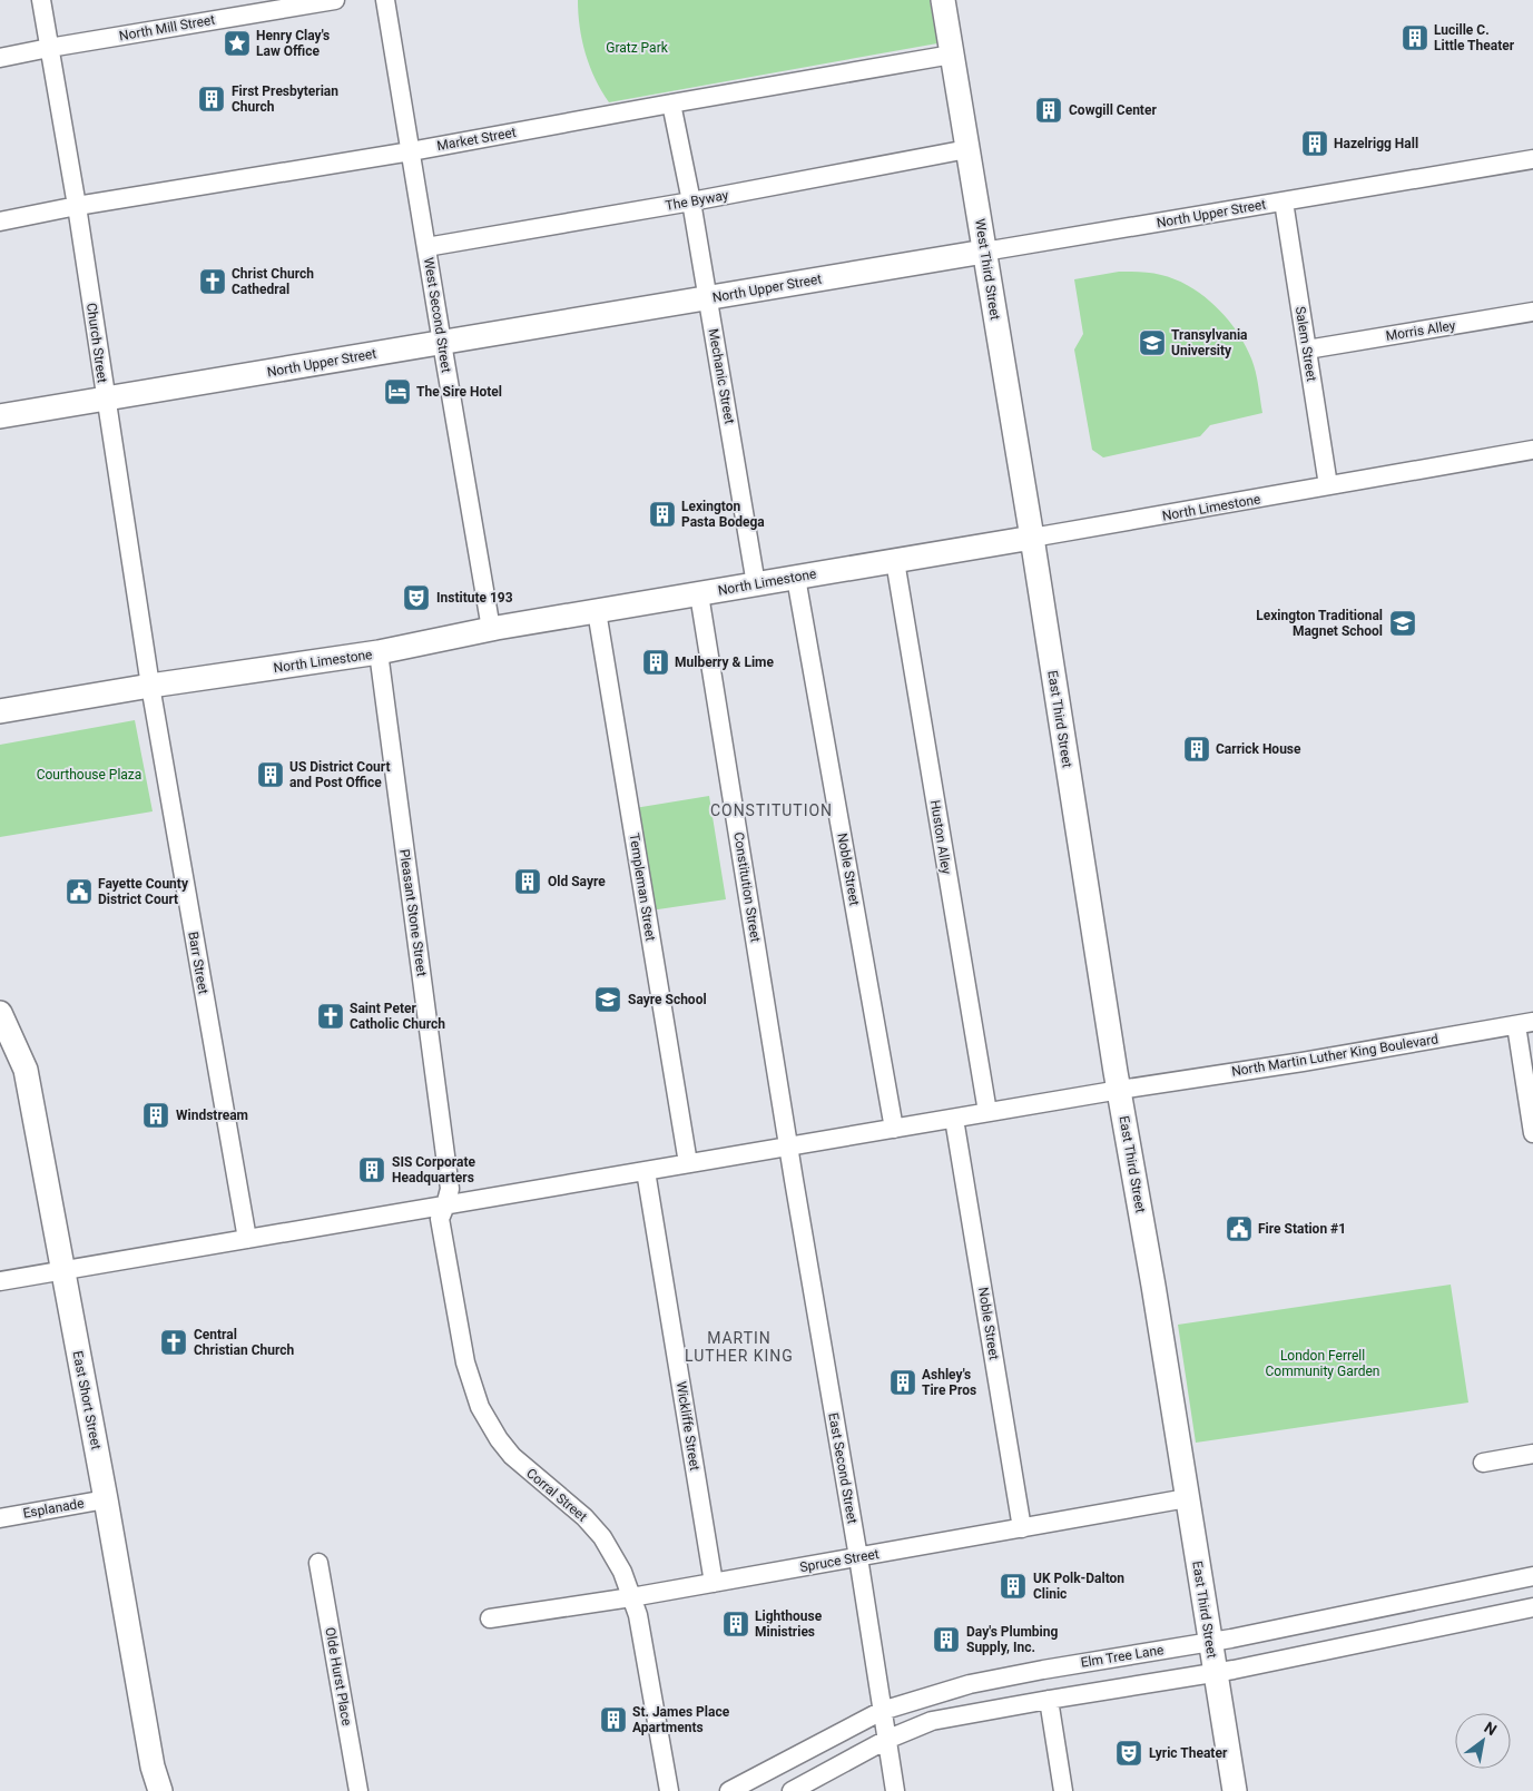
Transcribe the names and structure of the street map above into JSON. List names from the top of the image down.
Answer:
{
  "streets": {
    "main road": [
      "North Upper Street",
      "West Third Street",
      "North Limestone",
      "East Third Street",
      "East Short Street"
    ],
    "street": [
      "North Mill Street",
      "Market Street",
      "The Byway",
      "West Second Street",
      "Morris Alley",
      "Church Street",
      "Salem Street",
      "Mechanic Street",
      "Huston Alley",
      "Noble Street",
      "Templeman Street",
      "Constitution Street",
      "Pleasant Stone Street",
      "Barr Street",
      "North Martin Luther King Boulevard",
      "Wickliffe Street",
      "East Second Street",
      "Corral Street",
      "Esplanade",
      "Spruce Street",
      "Elm Tree Lane",
      "Olde Hurst Place"
    ]
  },
  "crossings": [
    ["North Mill Street", "Church Street"],
    ["Market Street", "West Third Street"],
    ["Market Street", "West Second Street"],
    ["Market Street", "Church Street"],
    ["Market Street", "Mechanic Street"],
    ["The Byway", "West Third Street"],
    ["The Byway", "West Second Street"],
    ["The Byway", "Mechanic Street"],
    ["North Upper Street", "West Third Street"],
    ["North Upper Street", "West Second Street"],
    ["North Upper Street", "Church Street"],
    ["North Upper Street", "Salem Street"],
    ["North Upper Street", "Mechanic Street"],
    ["West Third Street", "North Limestone"],
    ["West Third Street", "East Third Street"],
    ["West Second Street", "North Limestone"],
    ["Morris Alley", "Salem Street"],
    ["Church Street", "North Limestone"],
    ["Church Street", "Barr Street"],
    ["Salem Street", "North Limestone"],
    ["Mechanic Street", "North Limestone"],
    ["North Limestone", "East Third Street"],
    ["North Limestone", "Huston Alley"],
    ["North Limestone", "Noble Street"],
    ["North Limestone", "Templeman Street"],
    ["North Limestone", "Constitution Street"],
    ["North Limestone", "Pleasant Stone Street"],
    ["North Limestone", "Barr Street"],
    ["East Third Street", "North Martin Luther King Boulevard"],
    ["East Third Street", "Spruce Street"],
    ["East Third Street", "Elm Tree Lane"],
    ["Huston Alley", "North Martin Luther King Boulevard"],
    ["Noble Street", "North Martin Luther King Boulevard"],
    ["Noble Street", "Spruce Street"],
    ["Templeman Street", "North Martin Luther King Boulevard"],
    ["Constitution Street", "North Martin Luther King Boulevard"],
    ["Constitution Street", "East Second Street"],
    ["Pleasant Stone Street", "North Martin Luther King Boulevard"],
    ["Pleasant Stone Street", "Corral Street"],
    ["Barr Street", "North Martin Luther King Boulevard"],
    ["North Martin Luther King Boulevard", "East Short Street"],
    ["North Martin Luther King Boulevard", "Wickliffe Street"],
    ["North Martin Luther King Boulevard", "East Second Street"],
    ["North Martin Luther King Boulevard", "Corral Street"],
    ["East Short Street", "Esplanade"],
    ["Wickliffe Street", "Spruce Street"],
    ["East Second Street", "Spruce Street"],
    ["East Second Street", "Elm Tree Lane"],
    ["Corral Street", "Spruce Street"]
  ],
  "districts": ["CONSTITUTION", "MARTIN LUTHER KING"],
  "parks": ["Gratz Park", "Courthouse Plaza", "London Ferrell Community Garden"],
  "places": {
    "building": [
      "Lucille C. Little Theater",
      "First Presbyterian Church",
      "Cowgill Center",
      "Hazelrigg Hall",
      "Lexington Pasta Bodega",
      "Mulberry & Lime",
      "Carrick House",
      "US District Court and Post Office",
      "Old Sayre",
      "Windstream",
      "SIS Corporate Headquarters",
      "Ashley's Tire Pros",
      "UK Polk-Dalton Clinic",
      "Lighthouse Ministries",
      "Day's Plumbing Supply, Inc.",
      "St. James Place Apartments"
    ],
    "place": ["Henry Clay's Law Office"],
    "church": ["Christ Church Cathedral", "Saint Peter Catholic Church", "Central Christian Church"],
    "school or university": ["Transylvania University", "Lexington Traditional Magnet School", "Sayre School"],
    "hotel": ["The Sire Hotel"],
    "theatre": ["Institute 193", "Lyric Theater"],
    "public building": ["Fayette County District Court", "Fire Station #1"]
  },
  "north": "top right"
}
